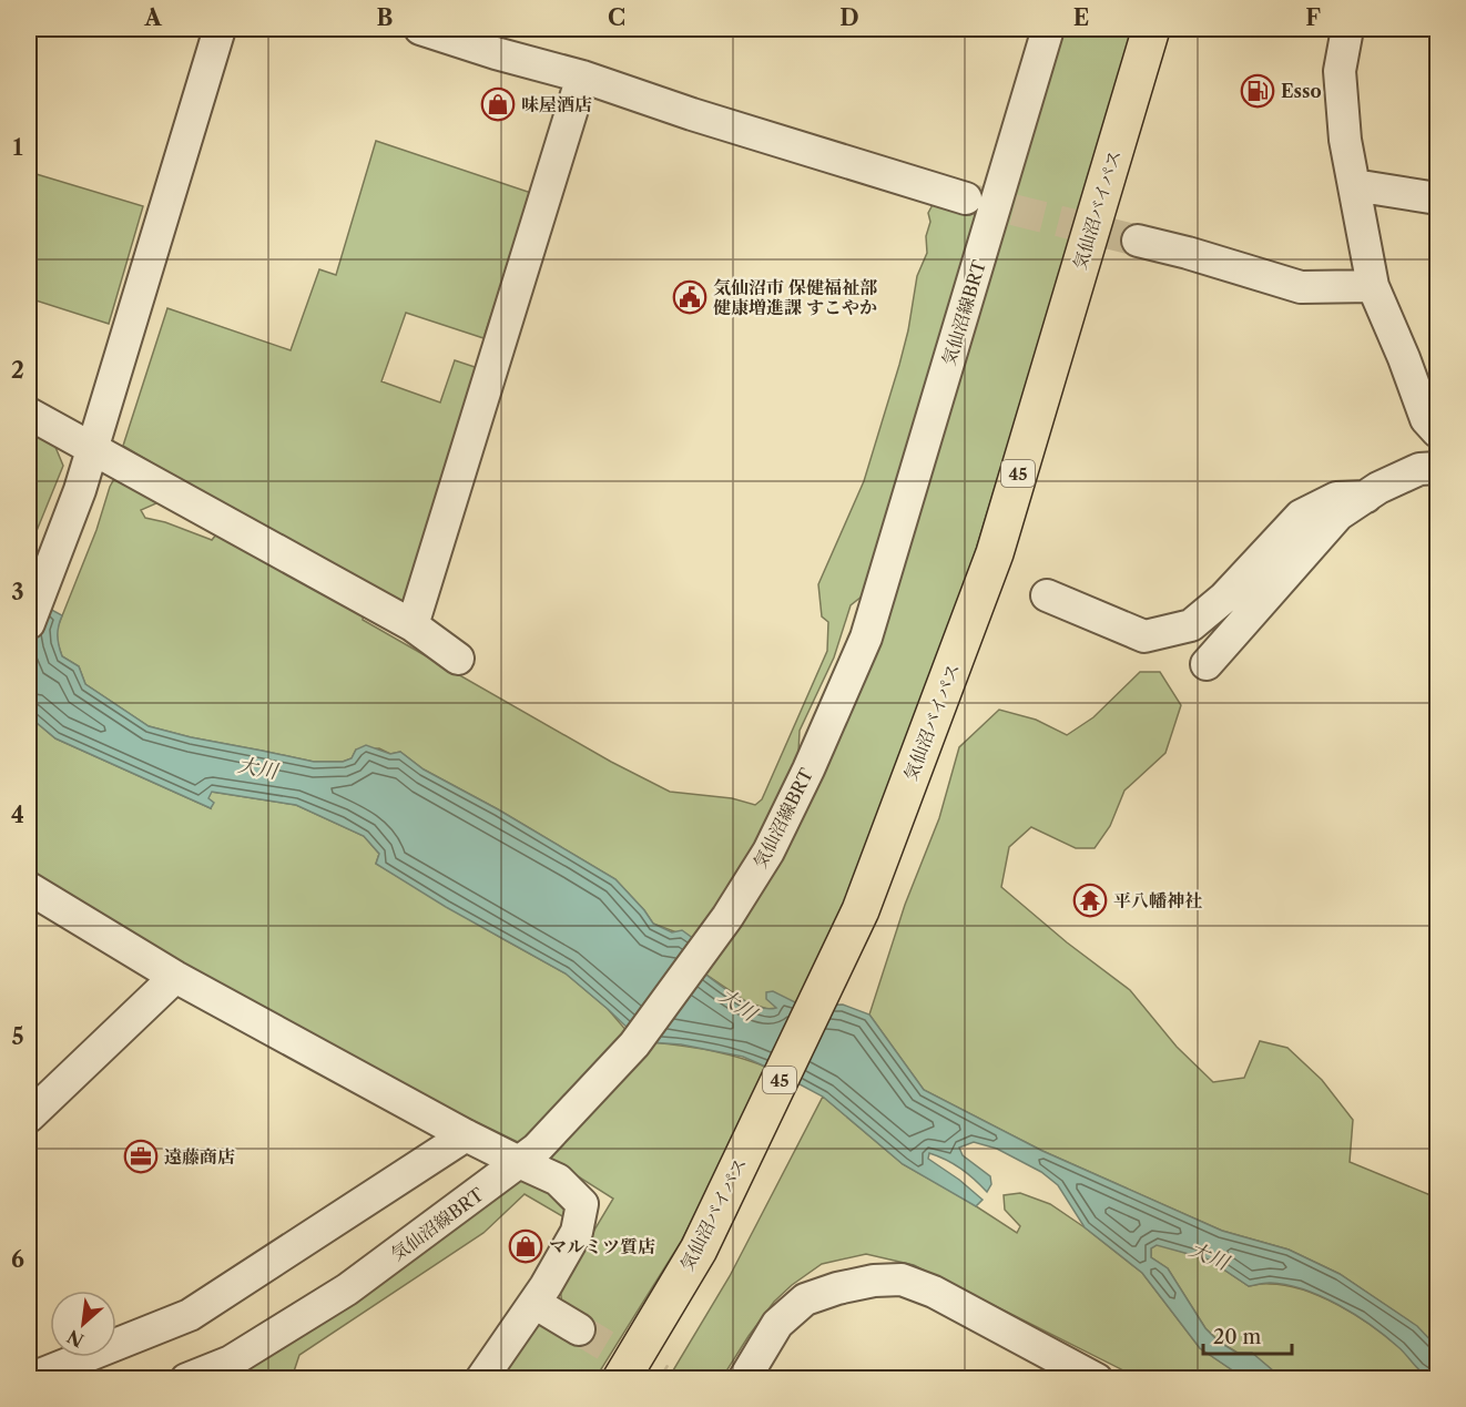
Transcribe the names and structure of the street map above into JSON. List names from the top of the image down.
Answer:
{
  "streets": {
    "highway": ["気仙沼バイパス", "45"],
    "street": ["気仙沼線BRT"]
  },
  "water": ["大川"],
  "places": {
    "fuel station": ["Esso"],
    "shop": ["味屋酒店", "マルミツ質店"],
    "public building": ["気仙沼市 保健福祉部 健康増進課 すこやか"],
    "temple": ["平八幡神社"],
    "office": ["遠藤商店"]
  },
  "scale_bar": "20 m",
  "north": "bottom left",
  "grid": {
    "columns": [
      "A",
      "B",
      "C",
      "D",
      "E",
      "F"
    ],
    "rows": [
      "1",
      "2",
      "3",
      "4",
      "5",
      "6"
    ]
  }
}
